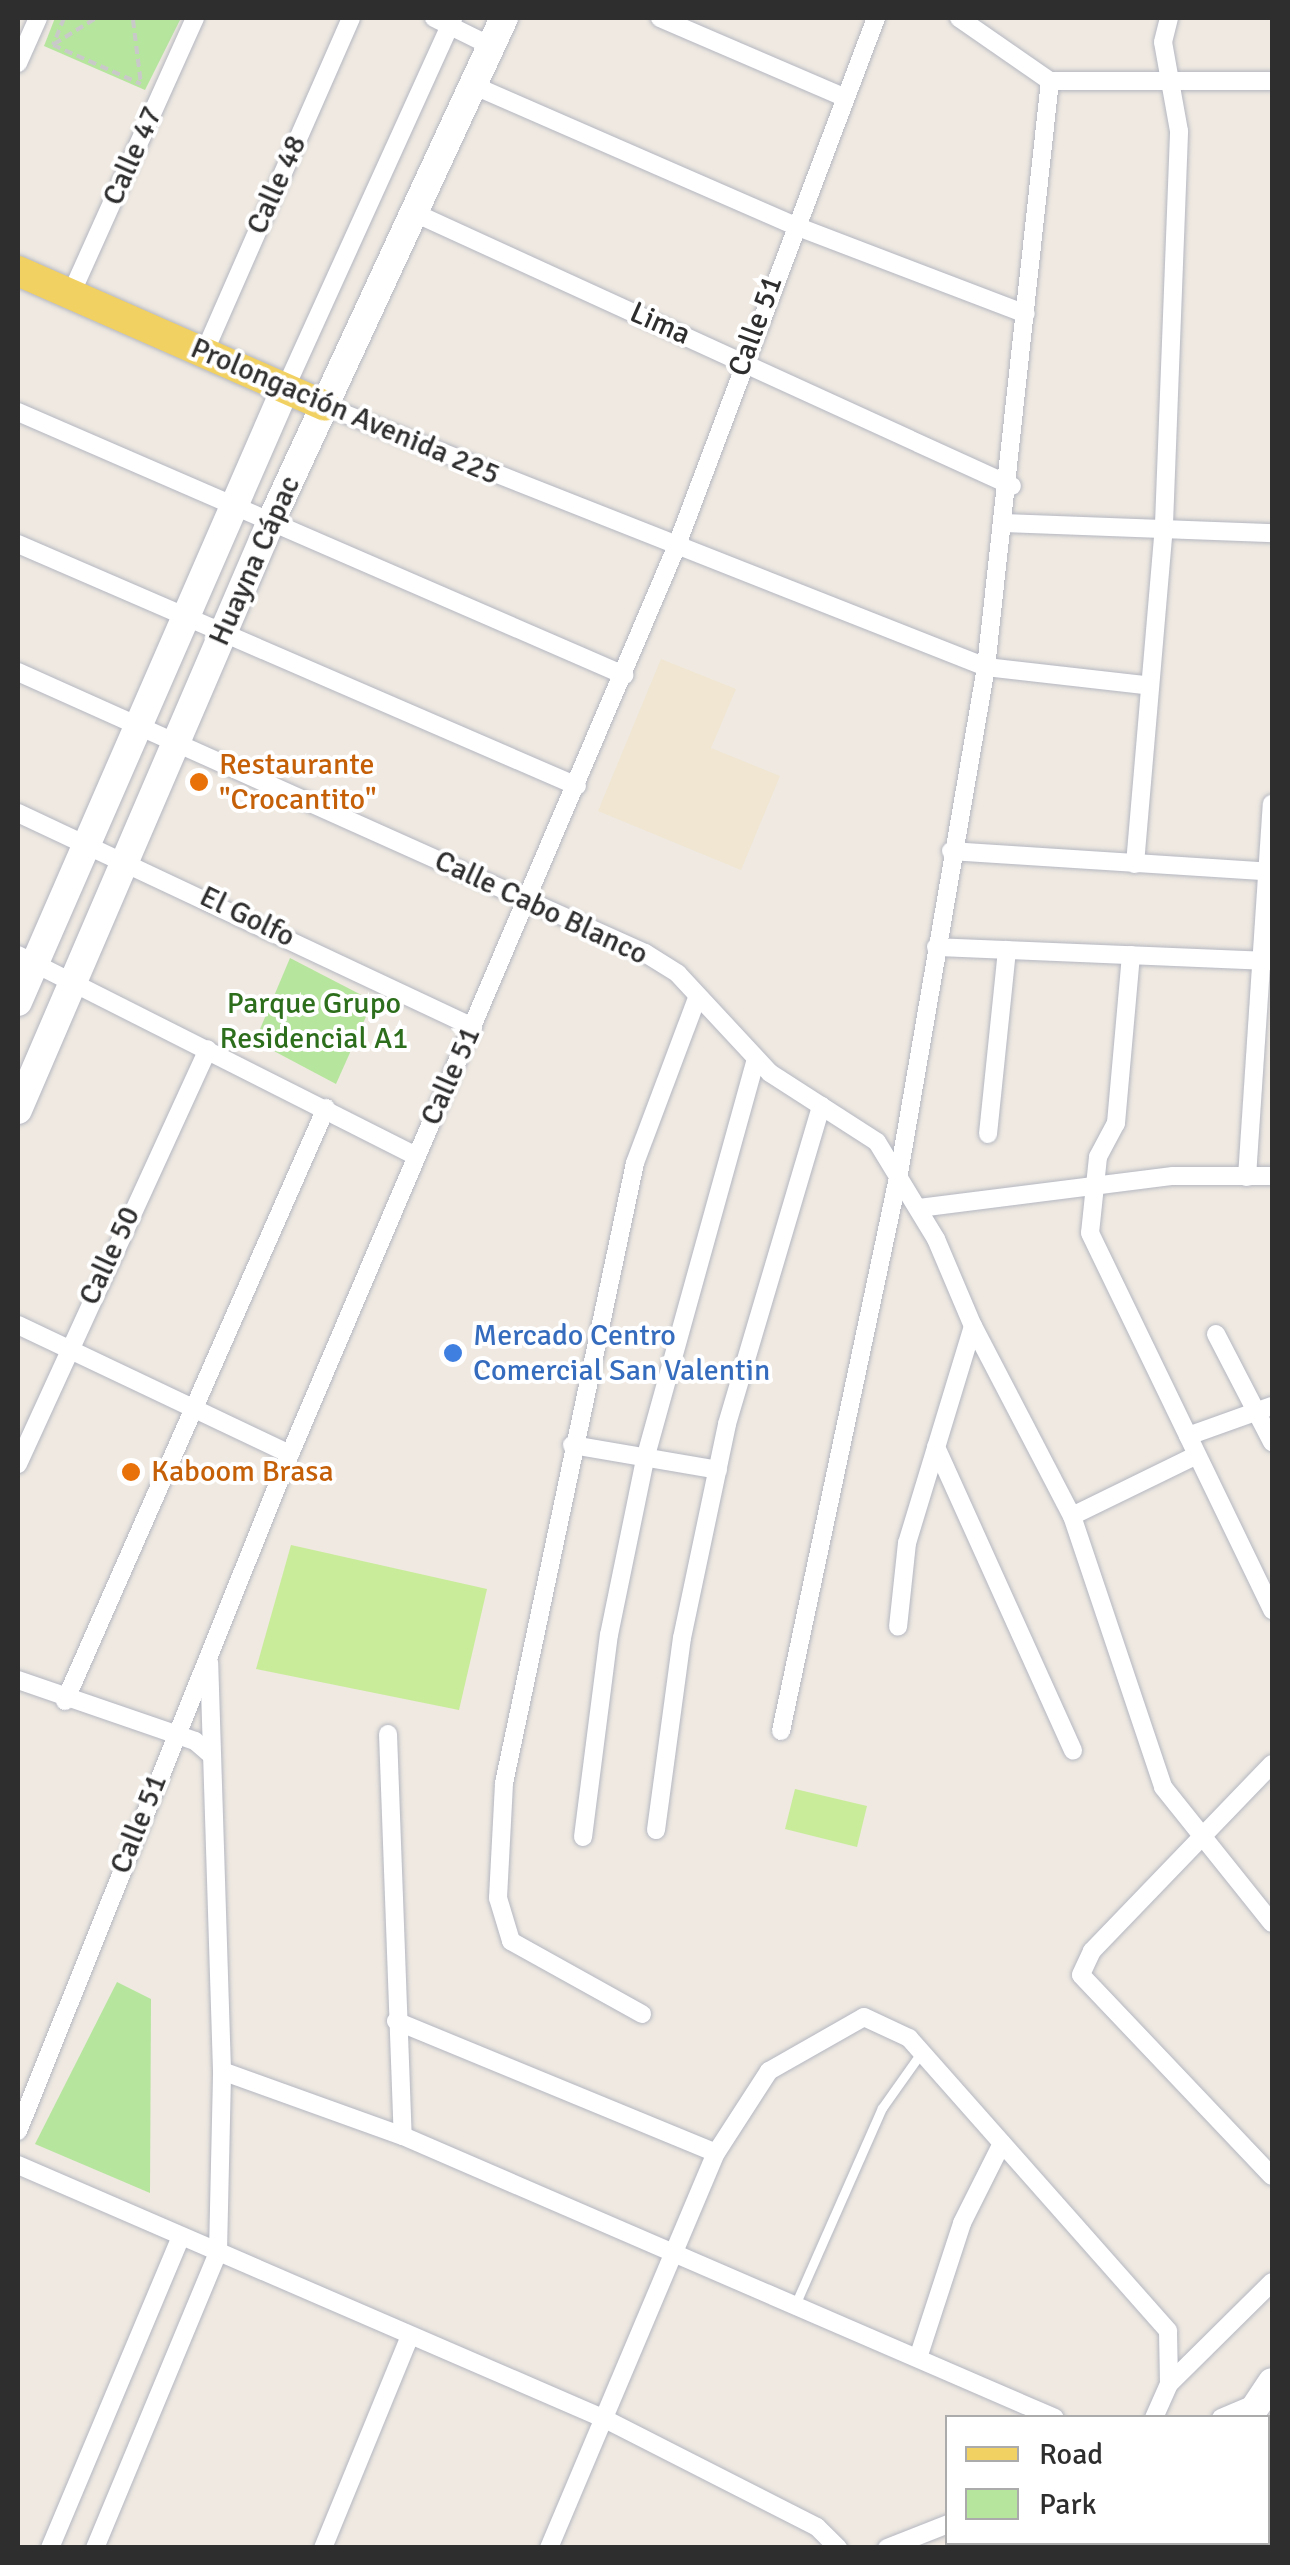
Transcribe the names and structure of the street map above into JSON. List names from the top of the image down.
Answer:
{
  "streets": {
    "main road": ["Prolongación Avenida 225", "Huayna Cápac"],
    "street": [
      "Calle 47",
      "Calle 48",
      "Lima",
      "Calle 51",
      "Calle Cabo Blanco",
      "El Golfo",
      "Calle 50"
    ]
  },
  "crossings": [
    ["Calle 47", "Prolongación Avenida 225"],
    ["Calle 48", "Prolongación Avenida 225"],
    ["Lima", "Calle 51"],
    ["Lima", "Huayna Cápac"],
    ["Calle 51", "Prolongación Avenida 225"],
    ["Calle 51", "Calle Cabo Blanco"],
    ["Calle 51", "El Golfo"],
    ["Prolongación Avenida 225", "Huayna Cápac"],
    ["Huayna Cápac", "Calle Cabo Blanco"],
    ["Huayna Cápac", "El Golfo"]
  ],
  "parks": ["Parque Grupo Residencial A1"],
  "places": ["Restaurante \"Crocantito\"", "Mercado Centro Comercial San Valentin", "Kaboom Brasa"],
  "legend": ["Road", "Park"]
}
